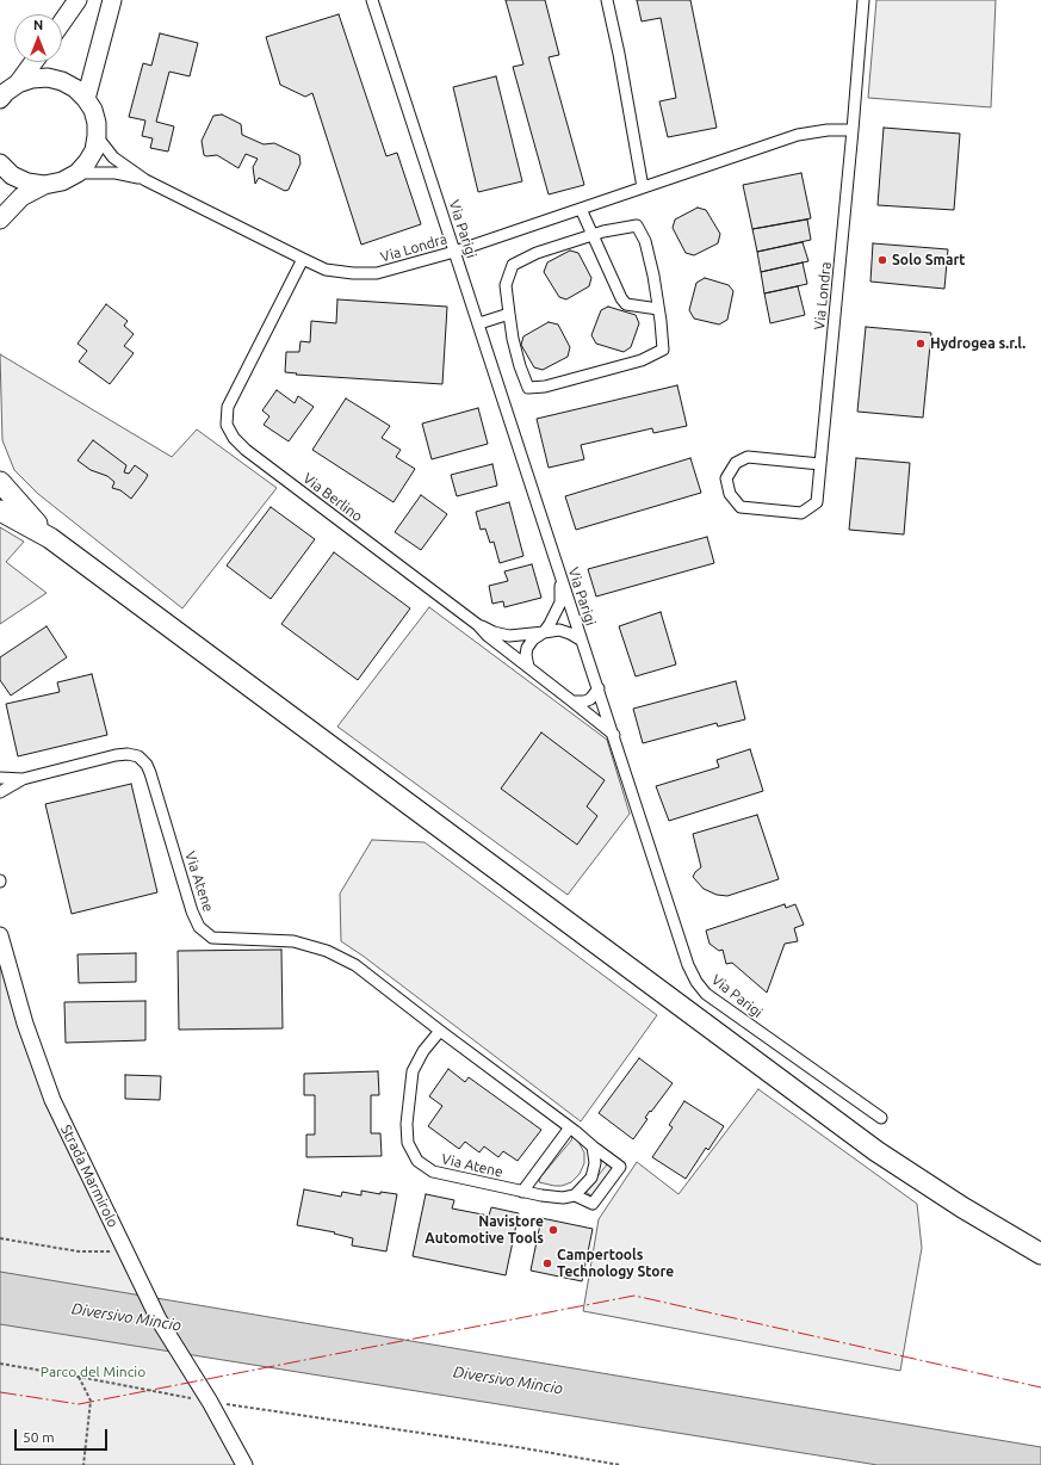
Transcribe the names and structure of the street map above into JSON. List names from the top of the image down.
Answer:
{
  "streets": {
    "main road": ["Strada Marmirolo"],
    "street": [
      "Via Parigi",
      "Via Londra",
      "Via Berlino",
      "Via Atene"
    ]
  },
  "crossings": [
    ["Via Parigi", "Via Londra"],
    ["Via Parigi", "Via Berlino"],
    ["Via Londra", "Via Berlino"]
  ],
  "water": ["Diversivo Mincio"],
  "parks": ["Parco del Mincio"],
  "places": [
    "Solo Smart",
    "Hydrogea s.r.l.",
    "Navistore Automotive Tools",
    "Campertools Technology Store"
  ],
  "scale_bar": "50 m",
  "north": "top"
}
